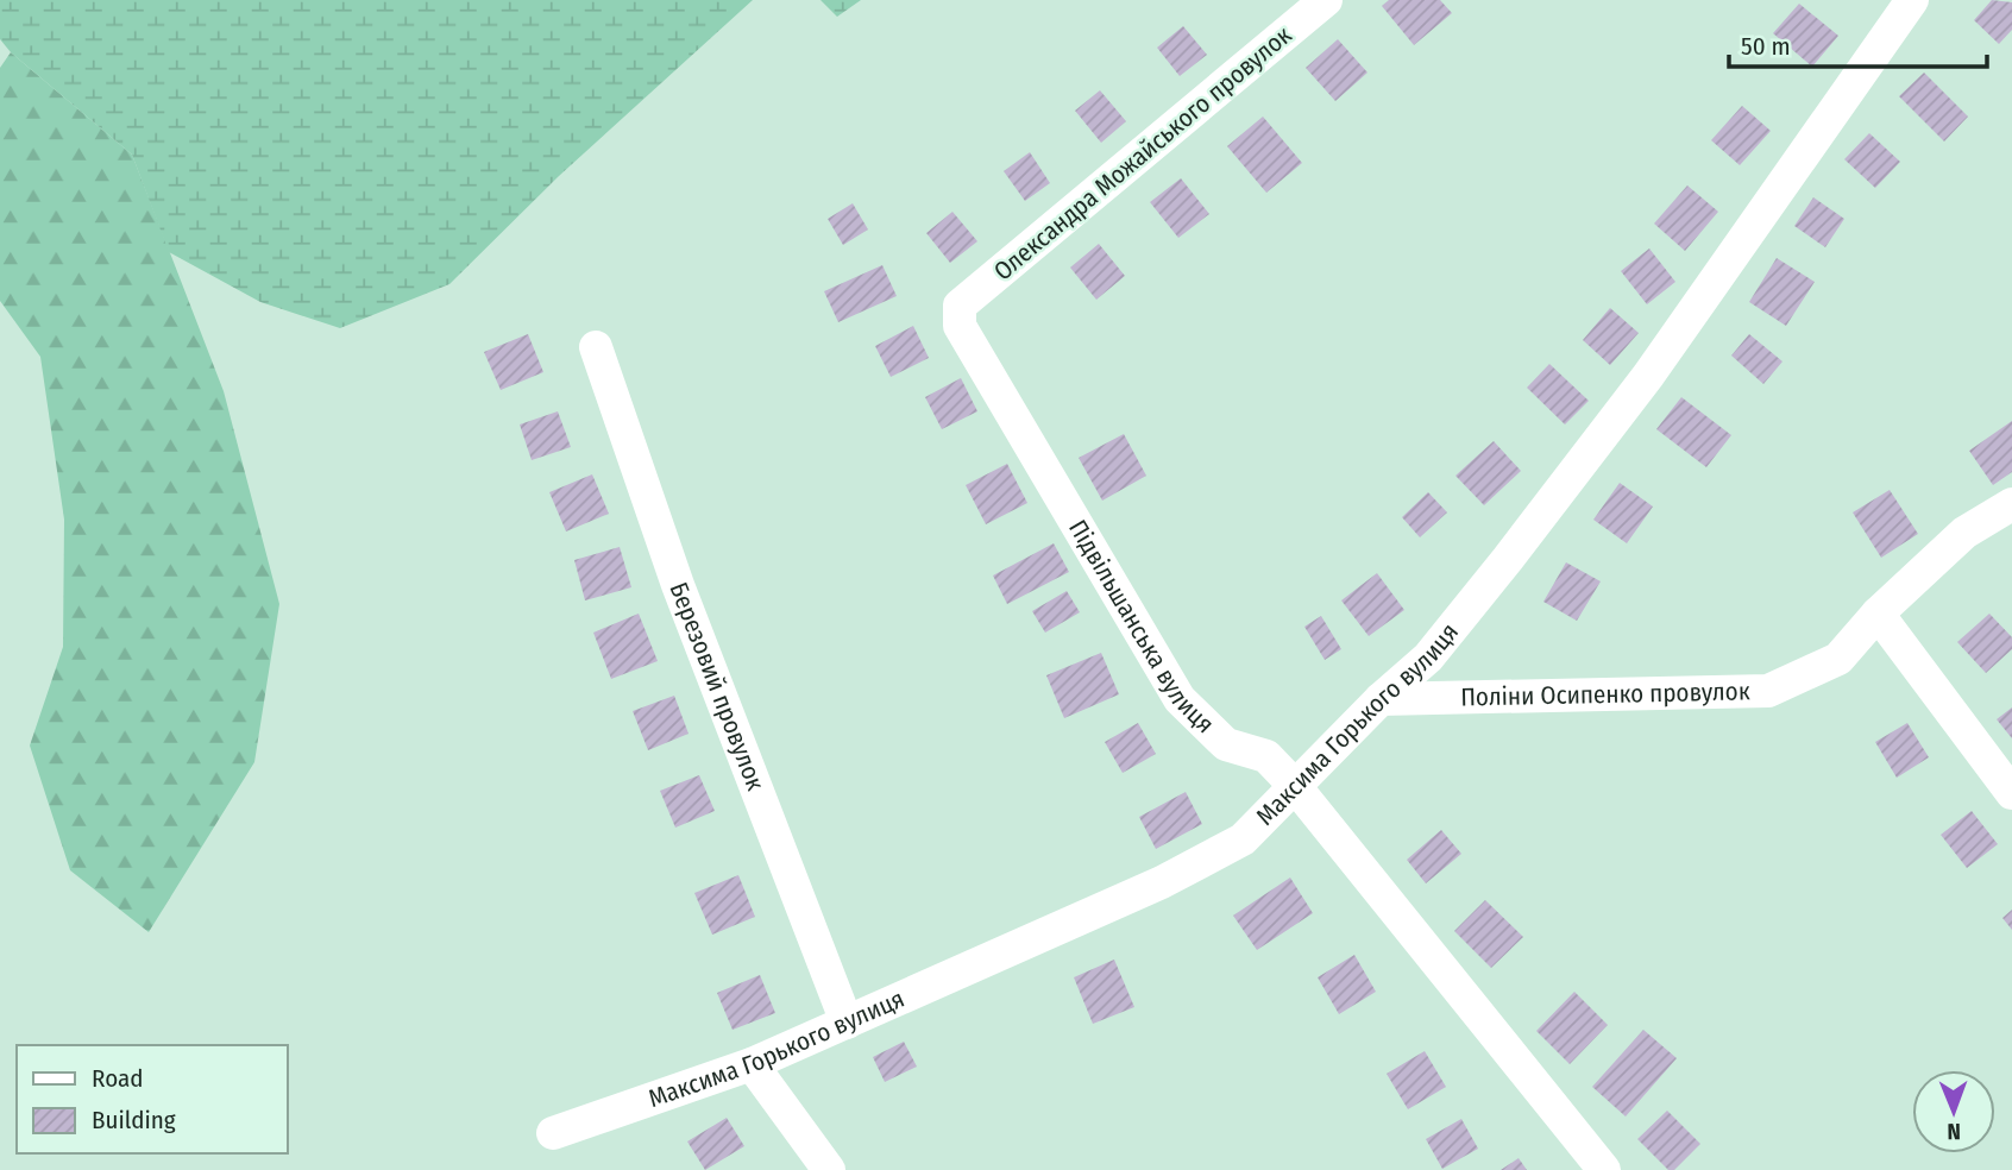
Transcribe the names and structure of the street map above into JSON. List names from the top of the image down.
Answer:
{
  "streets": {
    "street": [
      "Олександра Можайського провулок",
      "Підвільшанська вулиця",
      "Березовий провулок",
      "Поліни Осипенко провулок",
      "Максима Горького вулиця"
    ]
  },
  "crossings": [
    ["Олександра Можайського провулок", "Підвільшанська вулиця"],
    ["Підвільшанська вулиця", "Максима Горького вулиця"],
    ["Березовий провулок", "Максима Горького вулиця"],
    ["Поліни Осипенко провулок", "Максима Горького вулиця"]
  ],
  "legend": ["Road", "Building"],
  "scale_bar": "50 m",
  "north": "bottom"
}
